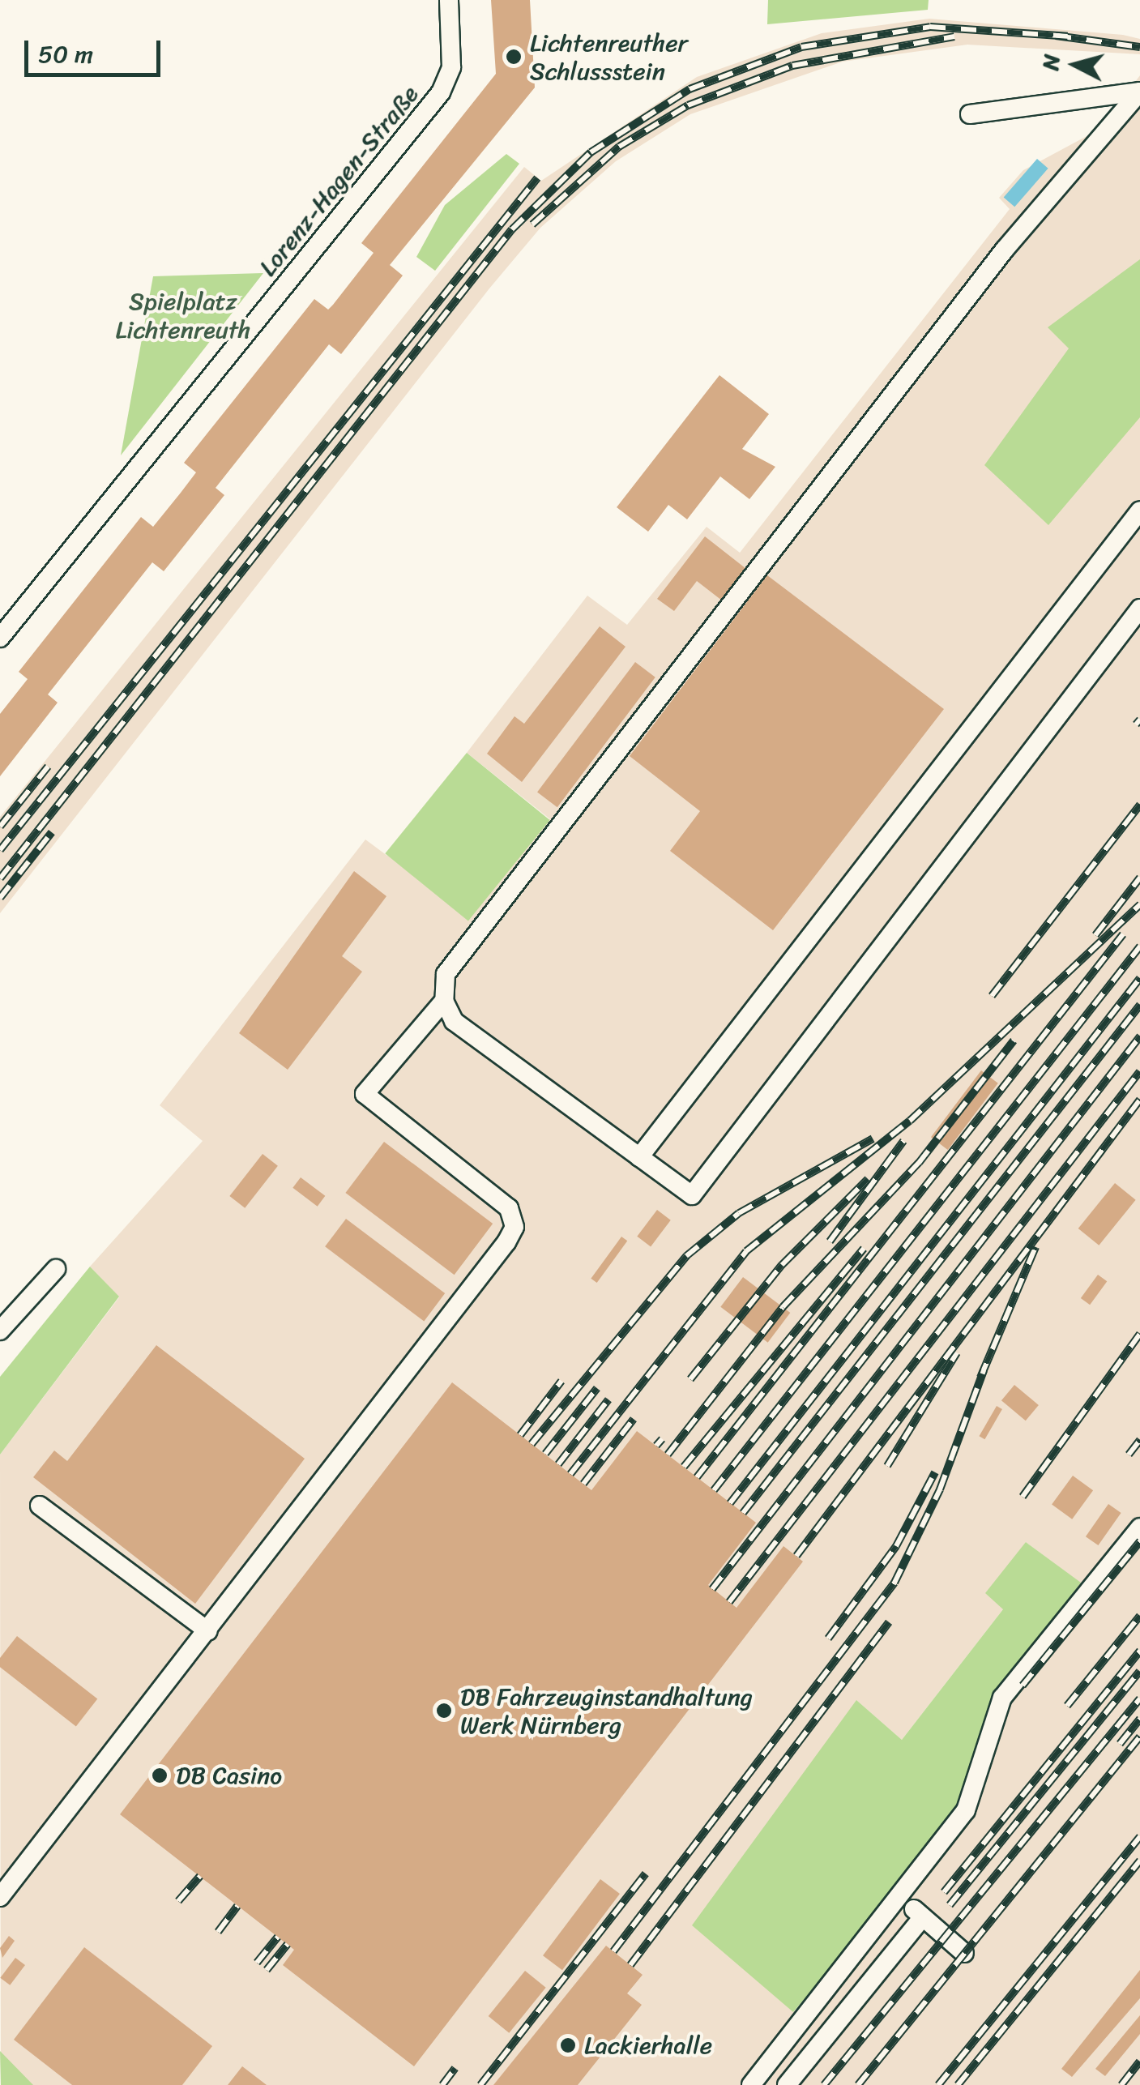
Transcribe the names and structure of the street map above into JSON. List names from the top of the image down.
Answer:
{
  "streets": {
    "street": ["Lorenz-Hagen-Straße"]
  },
  "parks": ["Spielplatz Lichtenreuth"],
  "places": [
    "Lichtenreuther Schlussstein",
    "DB Fahrzeuginstandhaltung Werk Nürnberg",
    "DB Casino",
    "Lackierhalle"
  ],
  "scale_bar": "50 m",
  "north": "left"
}
